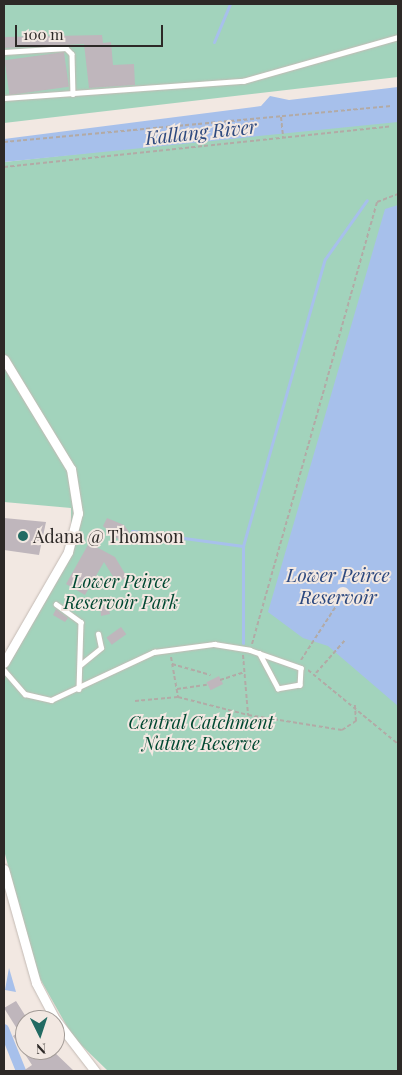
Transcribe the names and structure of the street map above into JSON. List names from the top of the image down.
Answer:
{
  "water": ["Kallang River", "Lower Peirce Reservoir"],
  "parks": ["Lower Peirce Reservoir Park", "Central Catchment Nature Reserve"],
  "places": ["Adana @ Thomson"],
  "scale_bar": "100 m",
  "north": "bottom"
}
